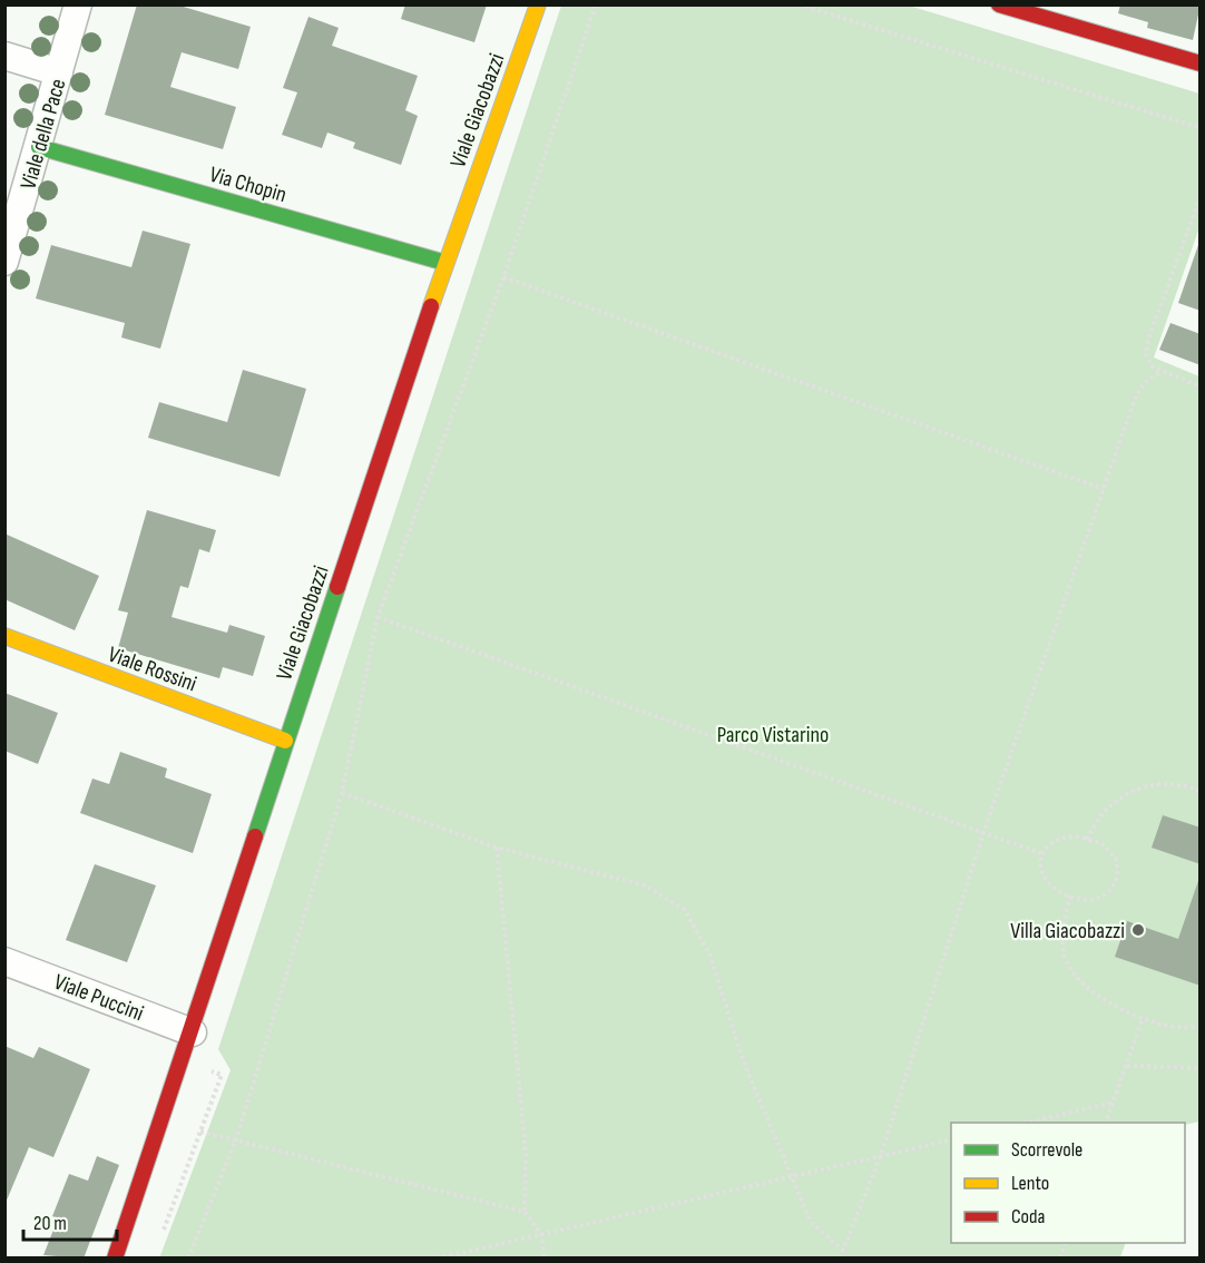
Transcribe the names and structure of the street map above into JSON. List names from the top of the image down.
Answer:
{
  "streets": {
    "street": [
      "Viale Giacobazzi",
      "Viale della Pace",
      "Via Chopin",
      "Viale Rossini",
      "Viale Puccini"
    ]
  },
  "crossings": [
    ["Viale Giacobazzi", "Via Chopin"],
    ["Viale Giacobazzi", "Viale Rossini"],
    ["Viale Giacobazzi", "Viale Puccini"],
    ["Viale della Pace", "Via Chopin"]
  ],
  "parks": ["Parco Vistarino"],
  "places": ["Villa Giacobazzi"],
  "legend": ["Scorrevole", "Lento", "Coda"],
  "scale_bar": "20 m"
}
